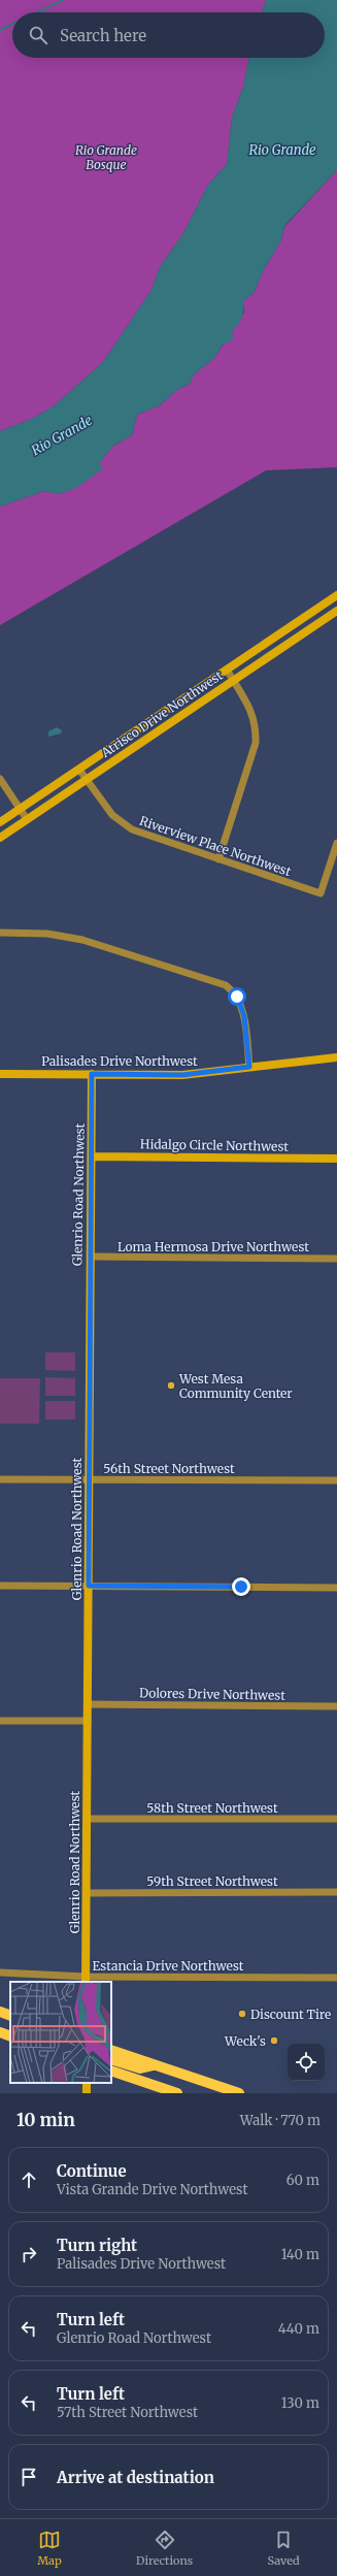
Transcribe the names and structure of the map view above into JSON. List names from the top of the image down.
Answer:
{
  "streets": {
    "street": [
      "Atrisco Drive Northwest",
      "Riverview Place Northwest",
      "Palisades Drive Northwest",
      "Hidalgo Circle Northwest",
      "Glenrio Road Northwest",
      "Loma Hermosa Drive Northwest",
      "56th Street Northwest",
      "Dolores Drive Northwest",
      "58th Street Northwest",
      "59th Street Northwest",
      "Estancia Drive Northwest"
    ]
  },
  "crossings": [
    ["Atrisco Drive Northwest", "Riverview Place Northwest"],
    ["Palisades Drive Northwest", "Glenrio Road Northwest"],
    ["Hidalgo Circle Northwest", "Glenrio Road Northwest"],
    ["Glenrio Road Northwest", "Loma Hermosa Drive Northwest"],
    ["Glenrio Road Northwest", "56th Street Northwest"],
    ["Glenrio Road Northwest", "Dolores Drive Northwest"],
    ["Glenrio Road Northwest", "58th Street Northwest"],
    ["Glenrio Road Northwest", "59th Street Northwest"],
    ["Glenrio Road Northwest", "Estancia Drive Northwest"]
  ],
  "water": ["Rio Grande"],
  "parks": ["Rio Grande Bosque"],
  "places": ["West Mesa Community Center", "Discount Tire", "Weck's"],
  "page": {
    "search": "Search here",
    "heading": ["10 min", "Walk · 770 m"],
    "list": [
      ["Continue", "Vista Grande Drive Northwest", "60 m"],
      ["Turn right", "Palisades Drive Northwest", "140 m"],
      ["Turn left", "Glenrio Road Northwest", "440 m"],
      ["Turn left", "57th Street Northwest", "130 m"],
      "Arrive at destination"
    ],
    "nav": ["Map", "Directions", "Saved"]
  }
}
